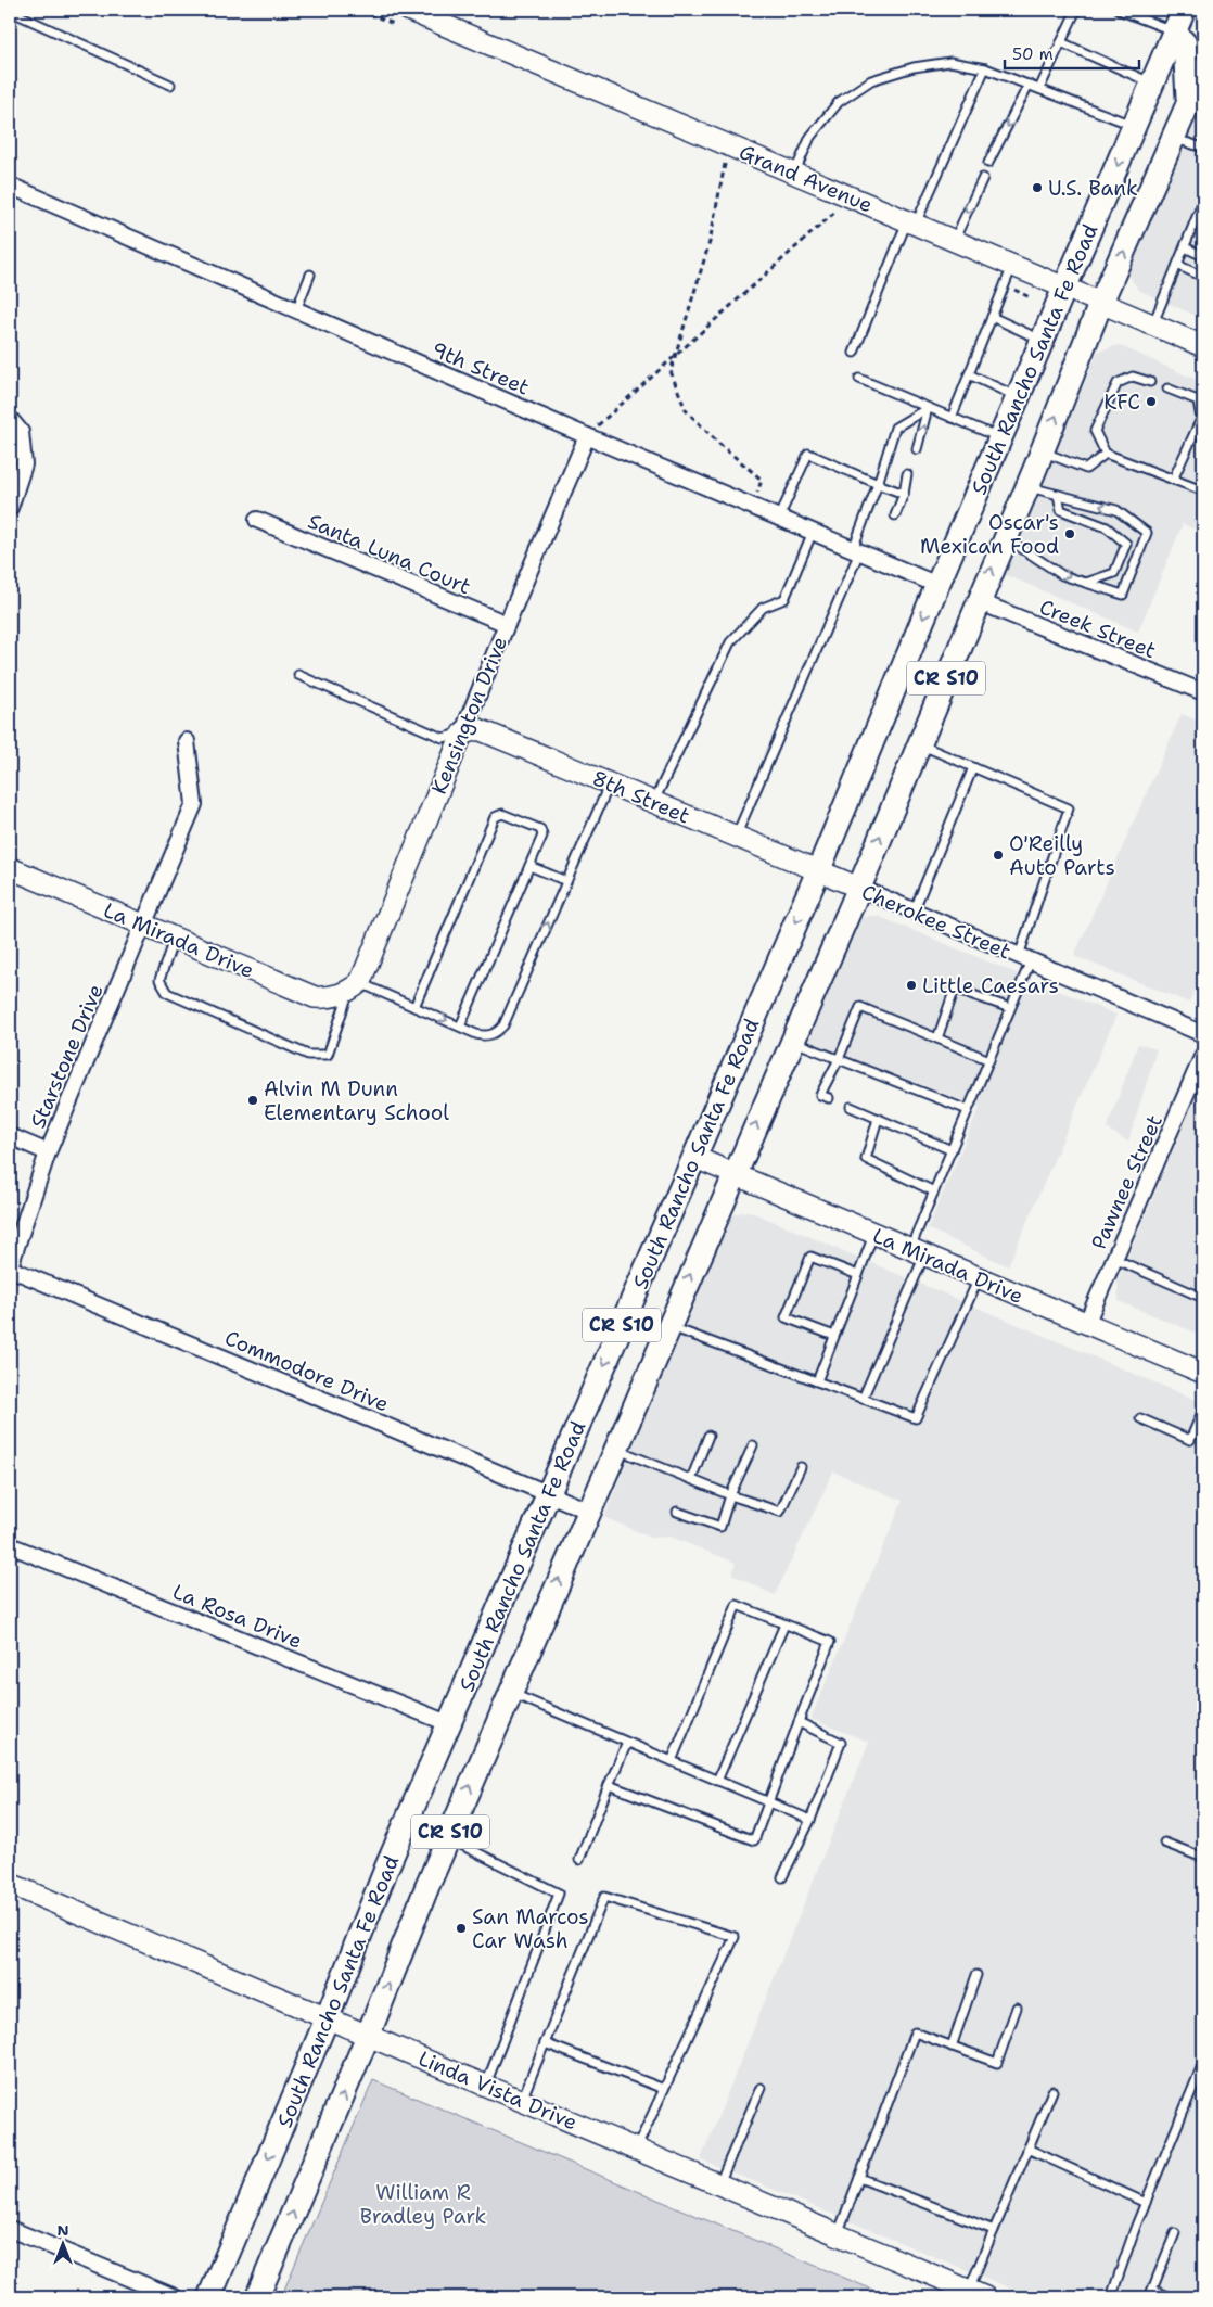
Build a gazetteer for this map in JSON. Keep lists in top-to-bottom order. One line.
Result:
{"streets":{"main road":["South Rancho Santa Fe Road","CR S10"],"street":["Grand Avenue","9th Street","Santa Luna Court","Creek Street","Kensington Drive","8th Street","Cherokee Street","La Mirada Drive","Starstone Drive","Pawnee Street","Commodore Drive","La Rosa Drive","Linda Vista Drive"]},"crossings":[["Grand Avenue","South Rancho Santa Fe Road"],["South Rancho Santa Fe Road","9th Street"],["South Rancho Santa Fe Road","Creek Street"],["South Rancho Santa Fe Road","8th Street"],["South Rancho Santa Fe Road","Cherokee Street"],["South Rancho Santa Fe Road","La Mirada Drive"],["South Rancho Santa Fe Road","Commodore Drive"],["South Rancho Santa Fe Road","La Rosa Drive"],["South Rancho Santa Fe Road","Linda Vista Drive"],["9th Street","Kensington Drive"],["Santa Luna Court","Kensington Drive"],["Kensington Drive","8th Street"],["Kensington Drive","La Mirada Drive"],["8th Street","Cherokee Street"],["La Mirada Drive","Starstone Drive"],["La Mirada Drive","Pawnee Street"],["Starstone Drive","Commodore Drive"]],"parks":["William R Bradley Park"],"places":["U.S. Bank","KFC","Oscar's Mexican Food","O'Reilly Auto Parts","Little Caesars","Alvin M Dunn Elementary School","San Marcos Car Wash"],"scale_bar":"50 m","north":"top"}
